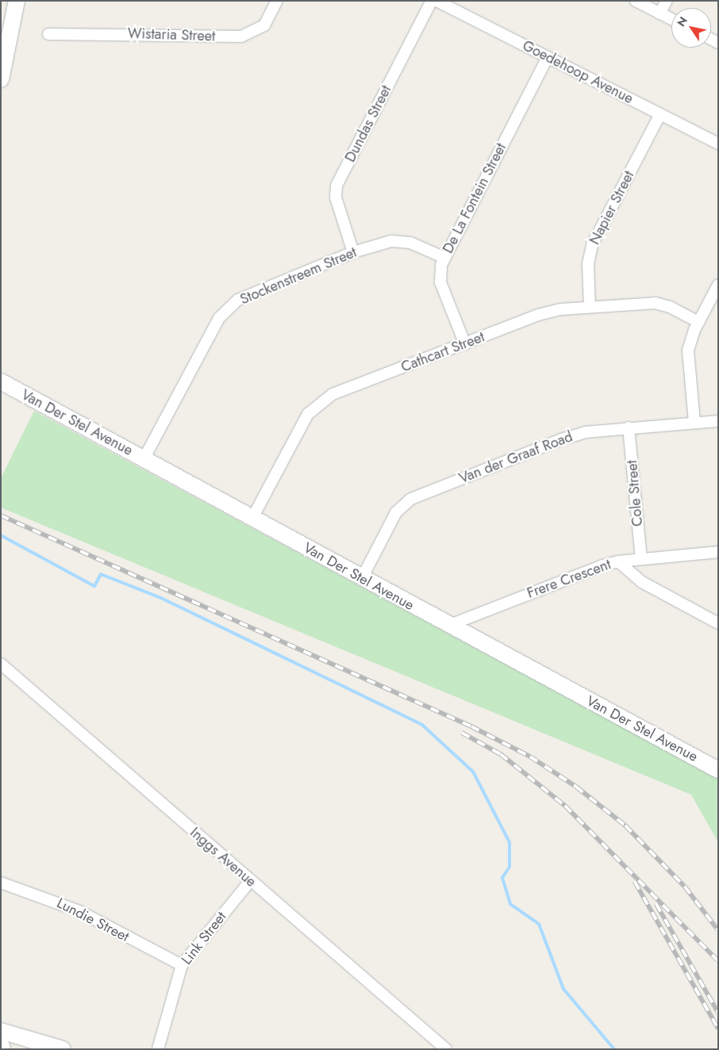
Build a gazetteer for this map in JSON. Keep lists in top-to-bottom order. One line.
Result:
{"streets":{"street":["Wistaria Street","Goedehoop Avenue","Dundas Street","De La Fontein Street","Napier Street","Stockenstreem Street","Cathcart Street","Van Der Stel Avenue","Van der Graaf Road","Cole Street","Frere Crescent","Inggs Avenue","Lundie Street","Link Street"]},"crossings":[["Goedehoop Avenue","De La Fontein Street"],["Goedehoop Avenue","Napier Street"],["Dundas Street","Stockenstreem Street"],["De La Fontein Street","Stockenstreem Street"],["De La Fontein Street","Cathcart Street"],["Napier Street","Cathcart Street"],["Stockenstreem Street","Van Der Stel Avenue"],["Cathcart Street","Van Der Stel Avenue"],["Van Der Stel Avenue","Van der Graaf Road"],["Van Der Stel Avenue","Frere Crescent"],["Van der Graaf Road","Cole Street"],["Cole Street","Frere Crescent"],["Inggs Avenue","Link Street"],["Lundie Street","Link Street"]],"north":"top left"}
